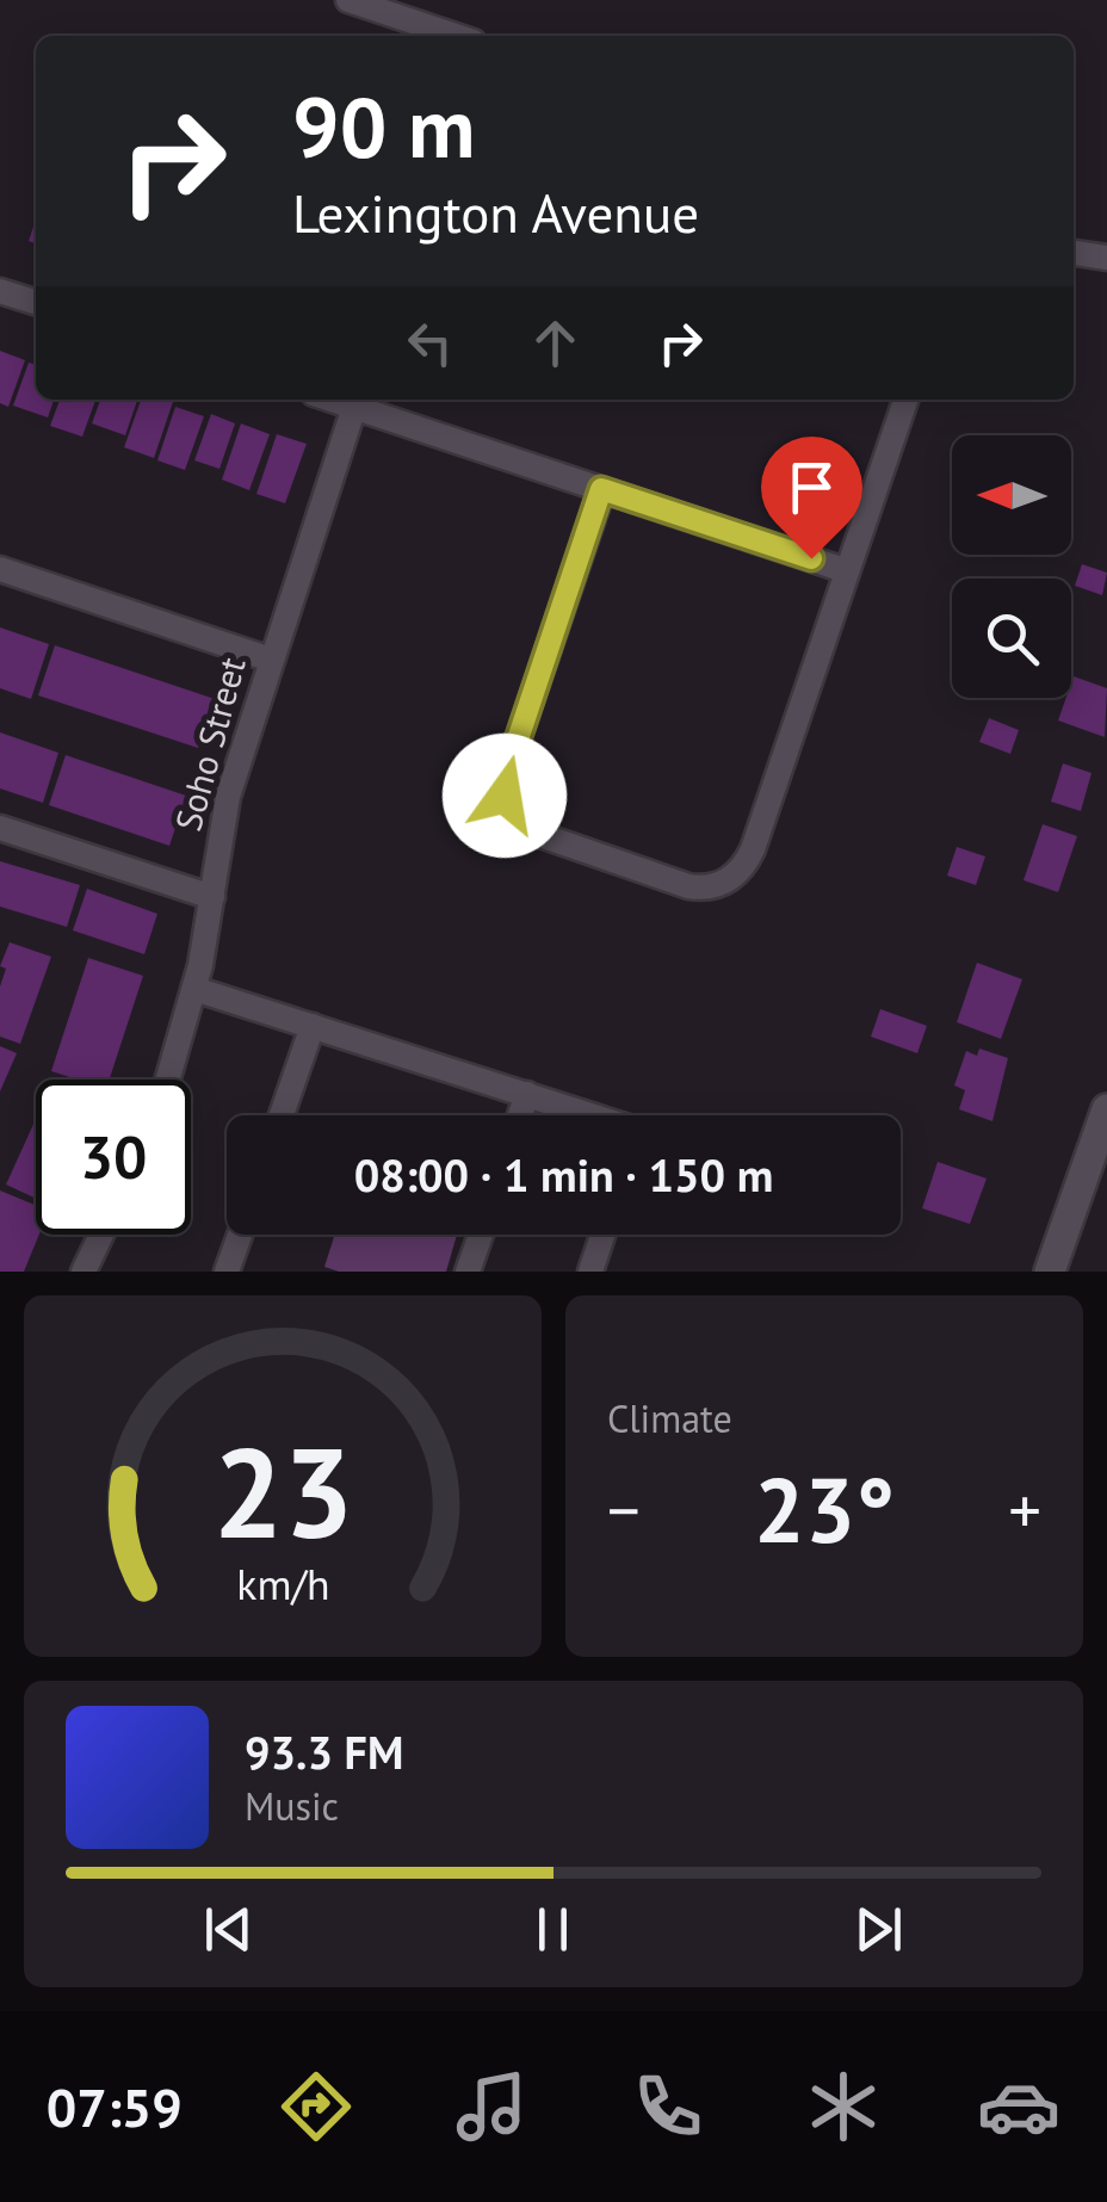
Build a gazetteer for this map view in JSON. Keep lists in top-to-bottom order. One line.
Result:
{"streets":{"street":["Soho Street"]},"north":"left","page":{"turn":["90 m","Lexington Avenue"],"limit":"30","trip":"08:00 · 1 min · 150 m","tile":"Climate","heat":["−","23°","+"],"song":["93.3 FM","Music"],"tabs":"07:59","gauge":["23","km/h"]}}
